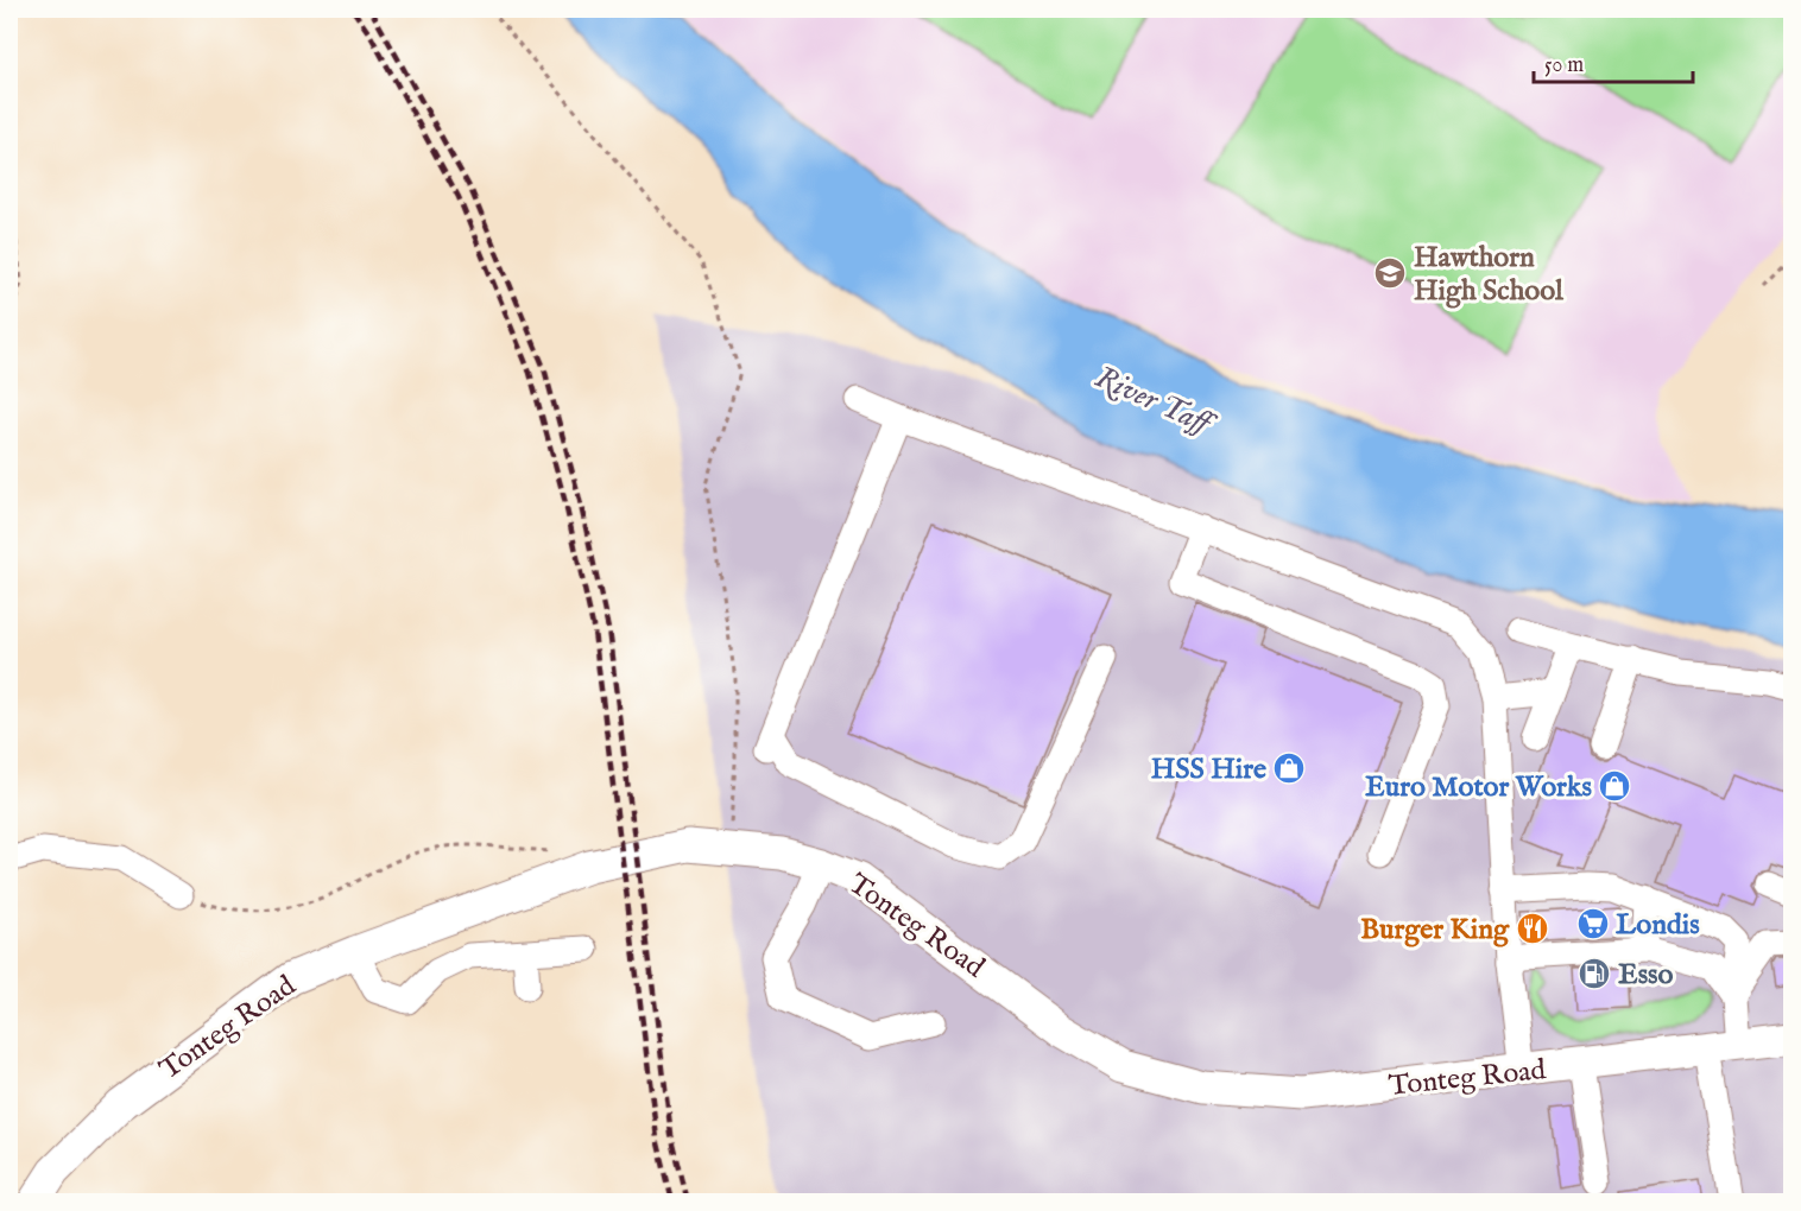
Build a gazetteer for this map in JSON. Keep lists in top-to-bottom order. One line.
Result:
{"streets":{"main road":["Tonteg Road"]},"water":["River Taff"],"places":{"school or university":["Hawthorn High School"],"shop":["HSS Hire","Euro Motor Works"],"supermarket":["Londis"],"restaurant":["Burger King"],"fuel station":["Esso"]},"scale_bar":"50 m"}
